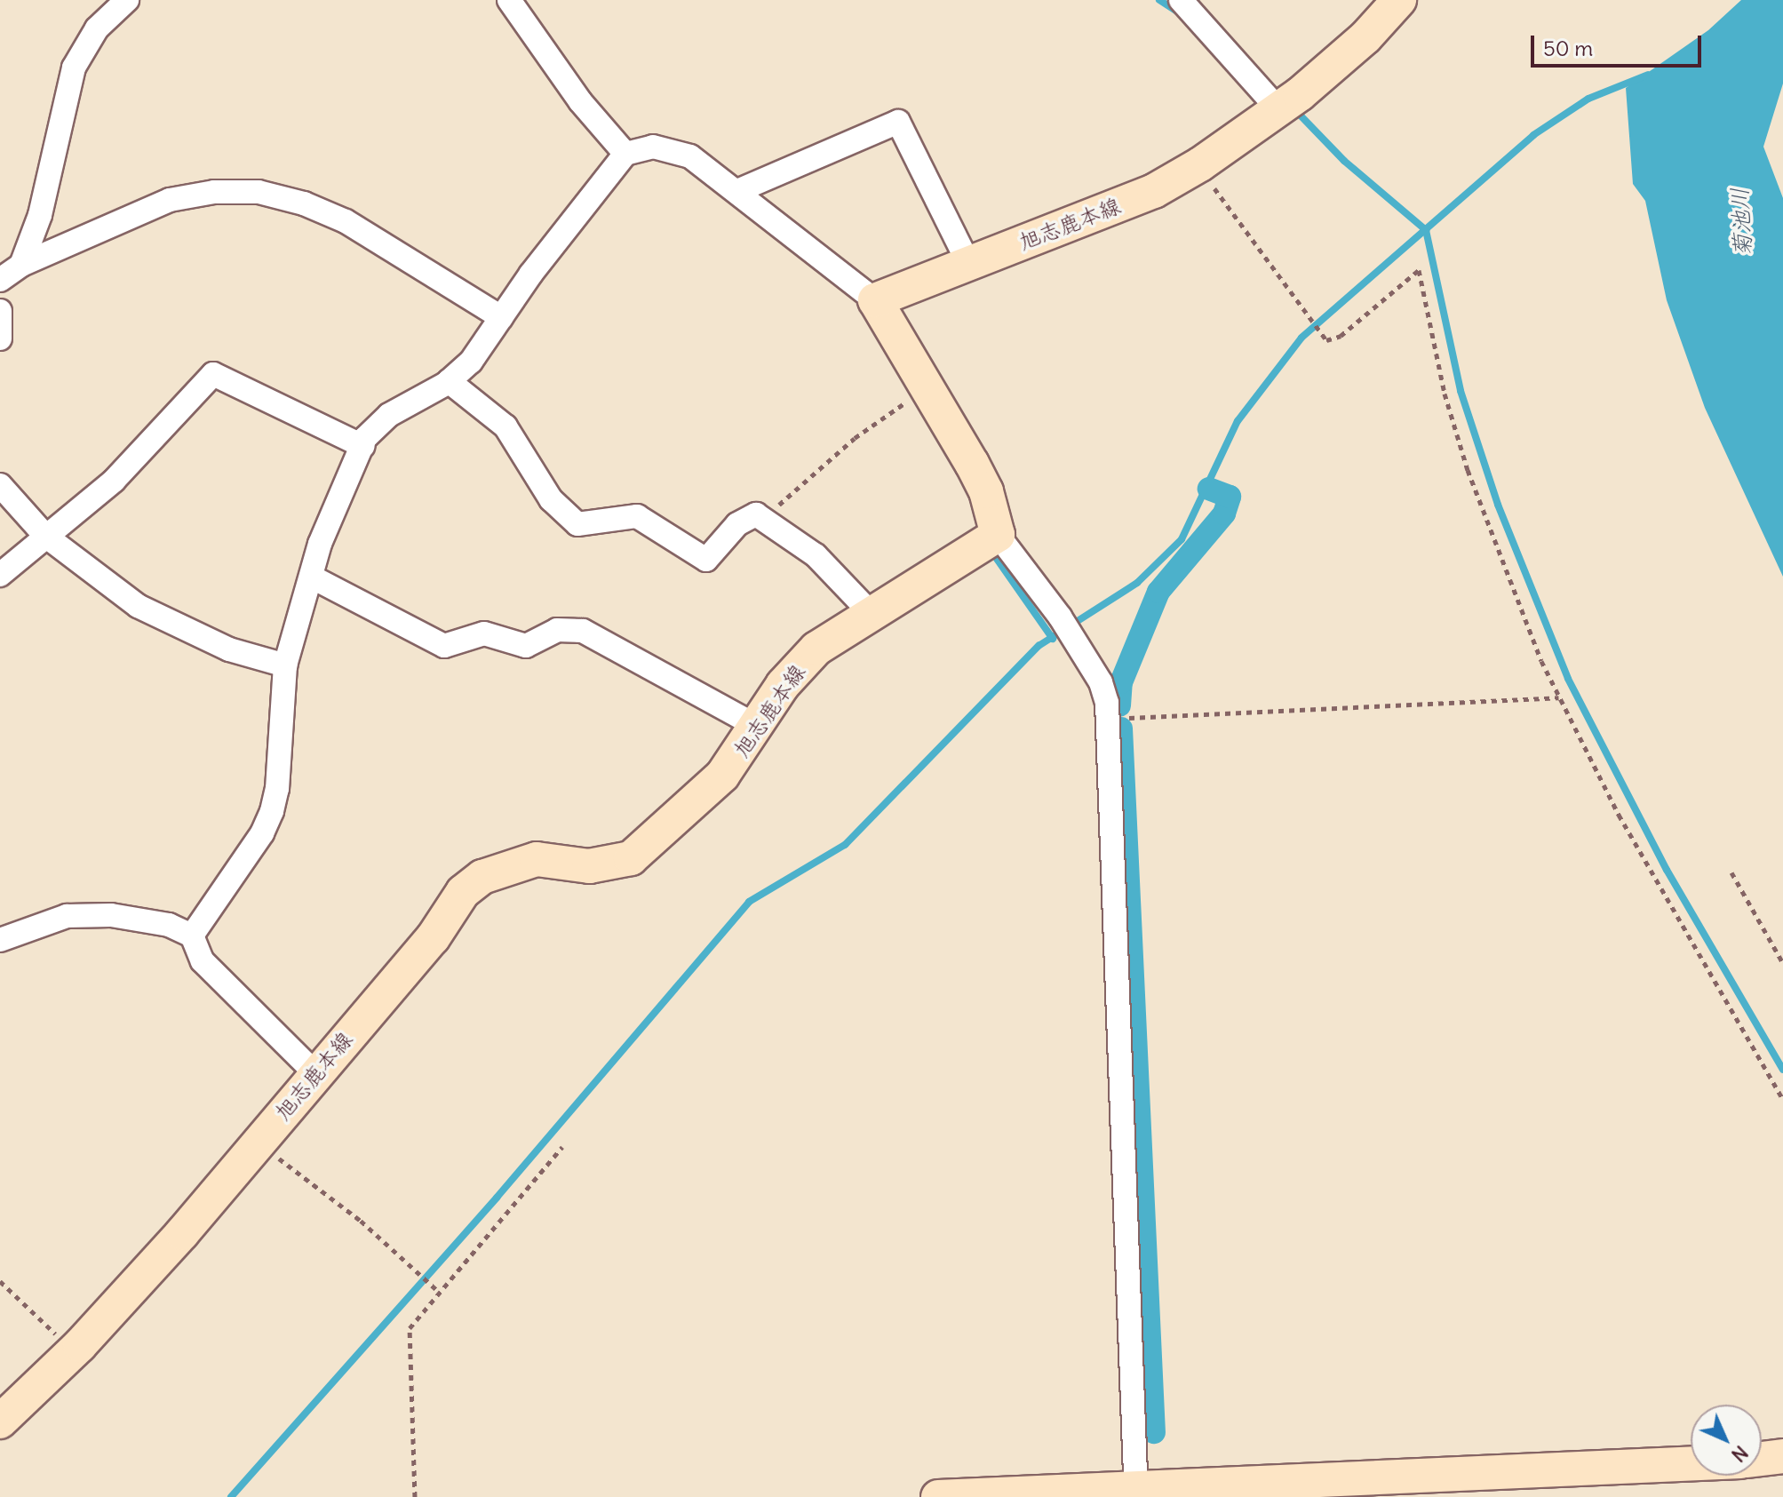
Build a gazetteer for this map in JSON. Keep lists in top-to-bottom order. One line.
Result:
{"streets":{"main road":["旭志鹿本線"]},"water":["菊池川"],"scale_bar":"50 m","north":"bottom right"}
